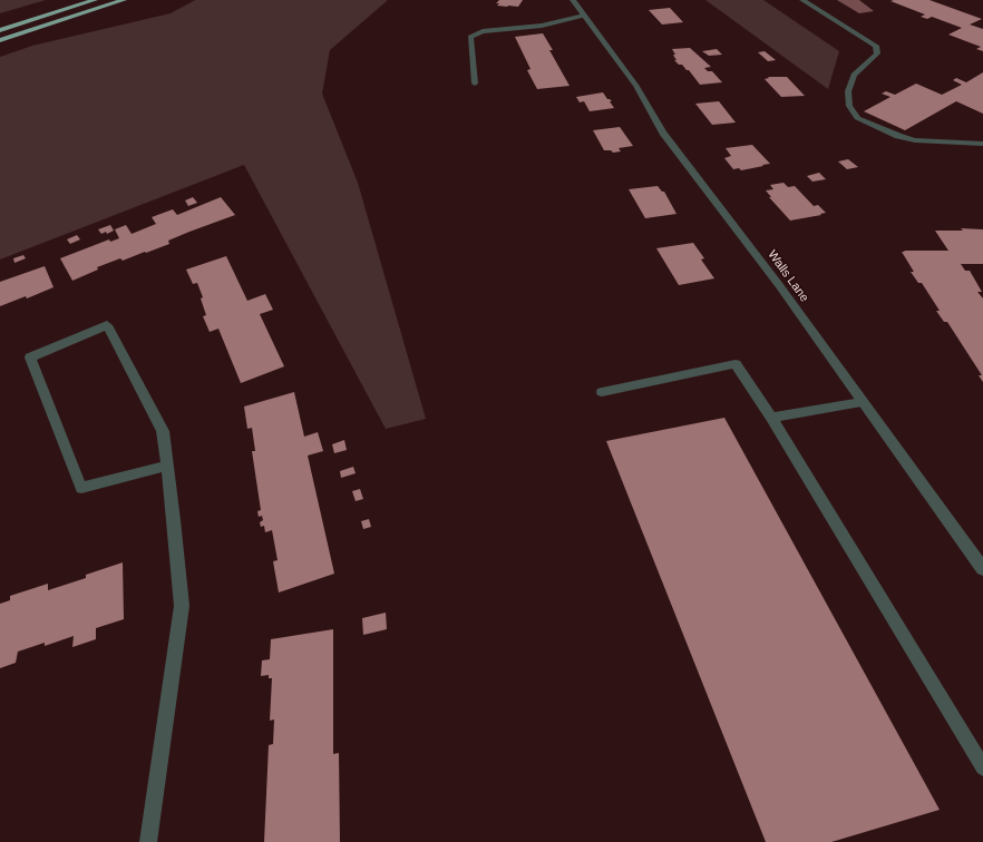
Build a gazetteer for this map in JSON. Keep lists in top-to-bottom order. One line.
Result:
{"streets":{"street":["Walls Lane"]}}
